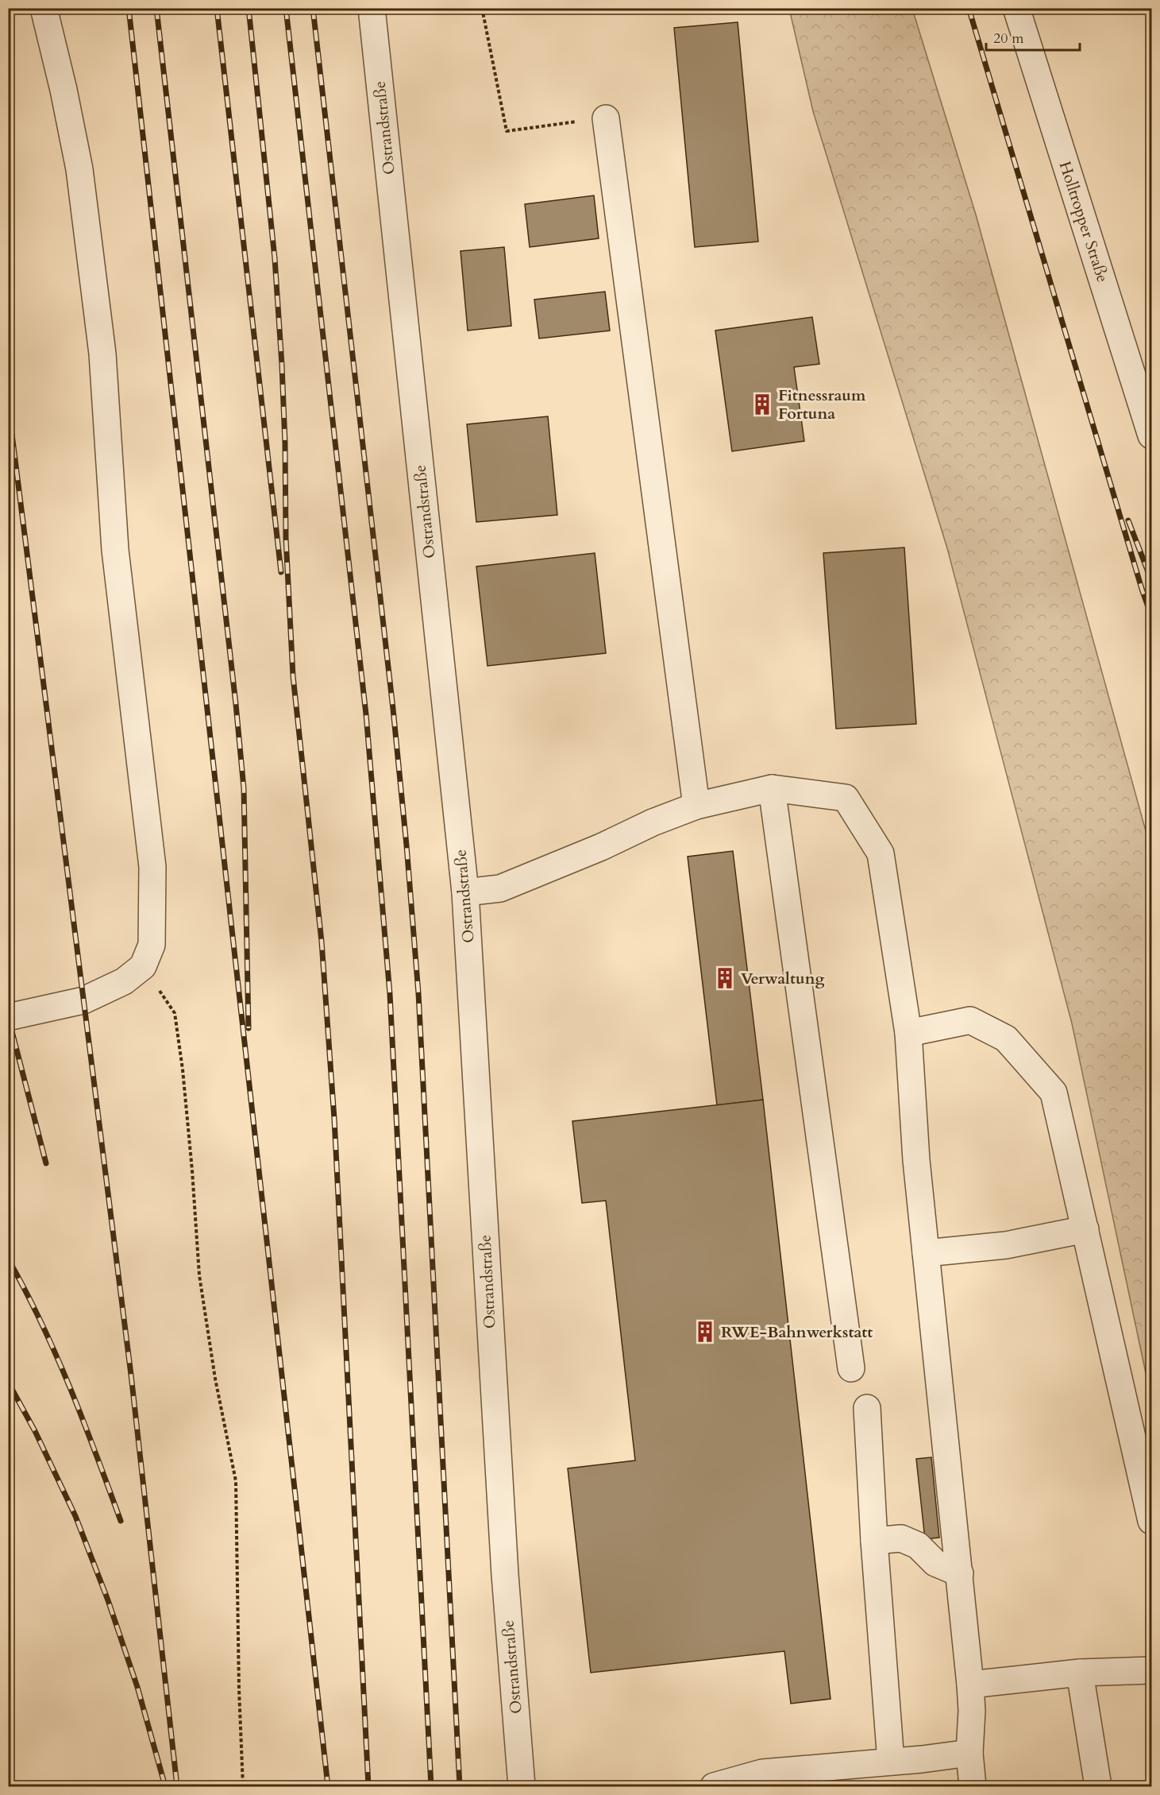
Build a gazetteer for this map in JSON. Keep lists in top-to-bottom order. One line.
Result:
{"streets":{"lane":["Ostrandstraße","Holltropper Straße"]},"places":{"building":["Fitnessraum Fortuna","Verwaltung","RWE-Bahnwerkstatt"]},"scale_bar":"20 m"}
